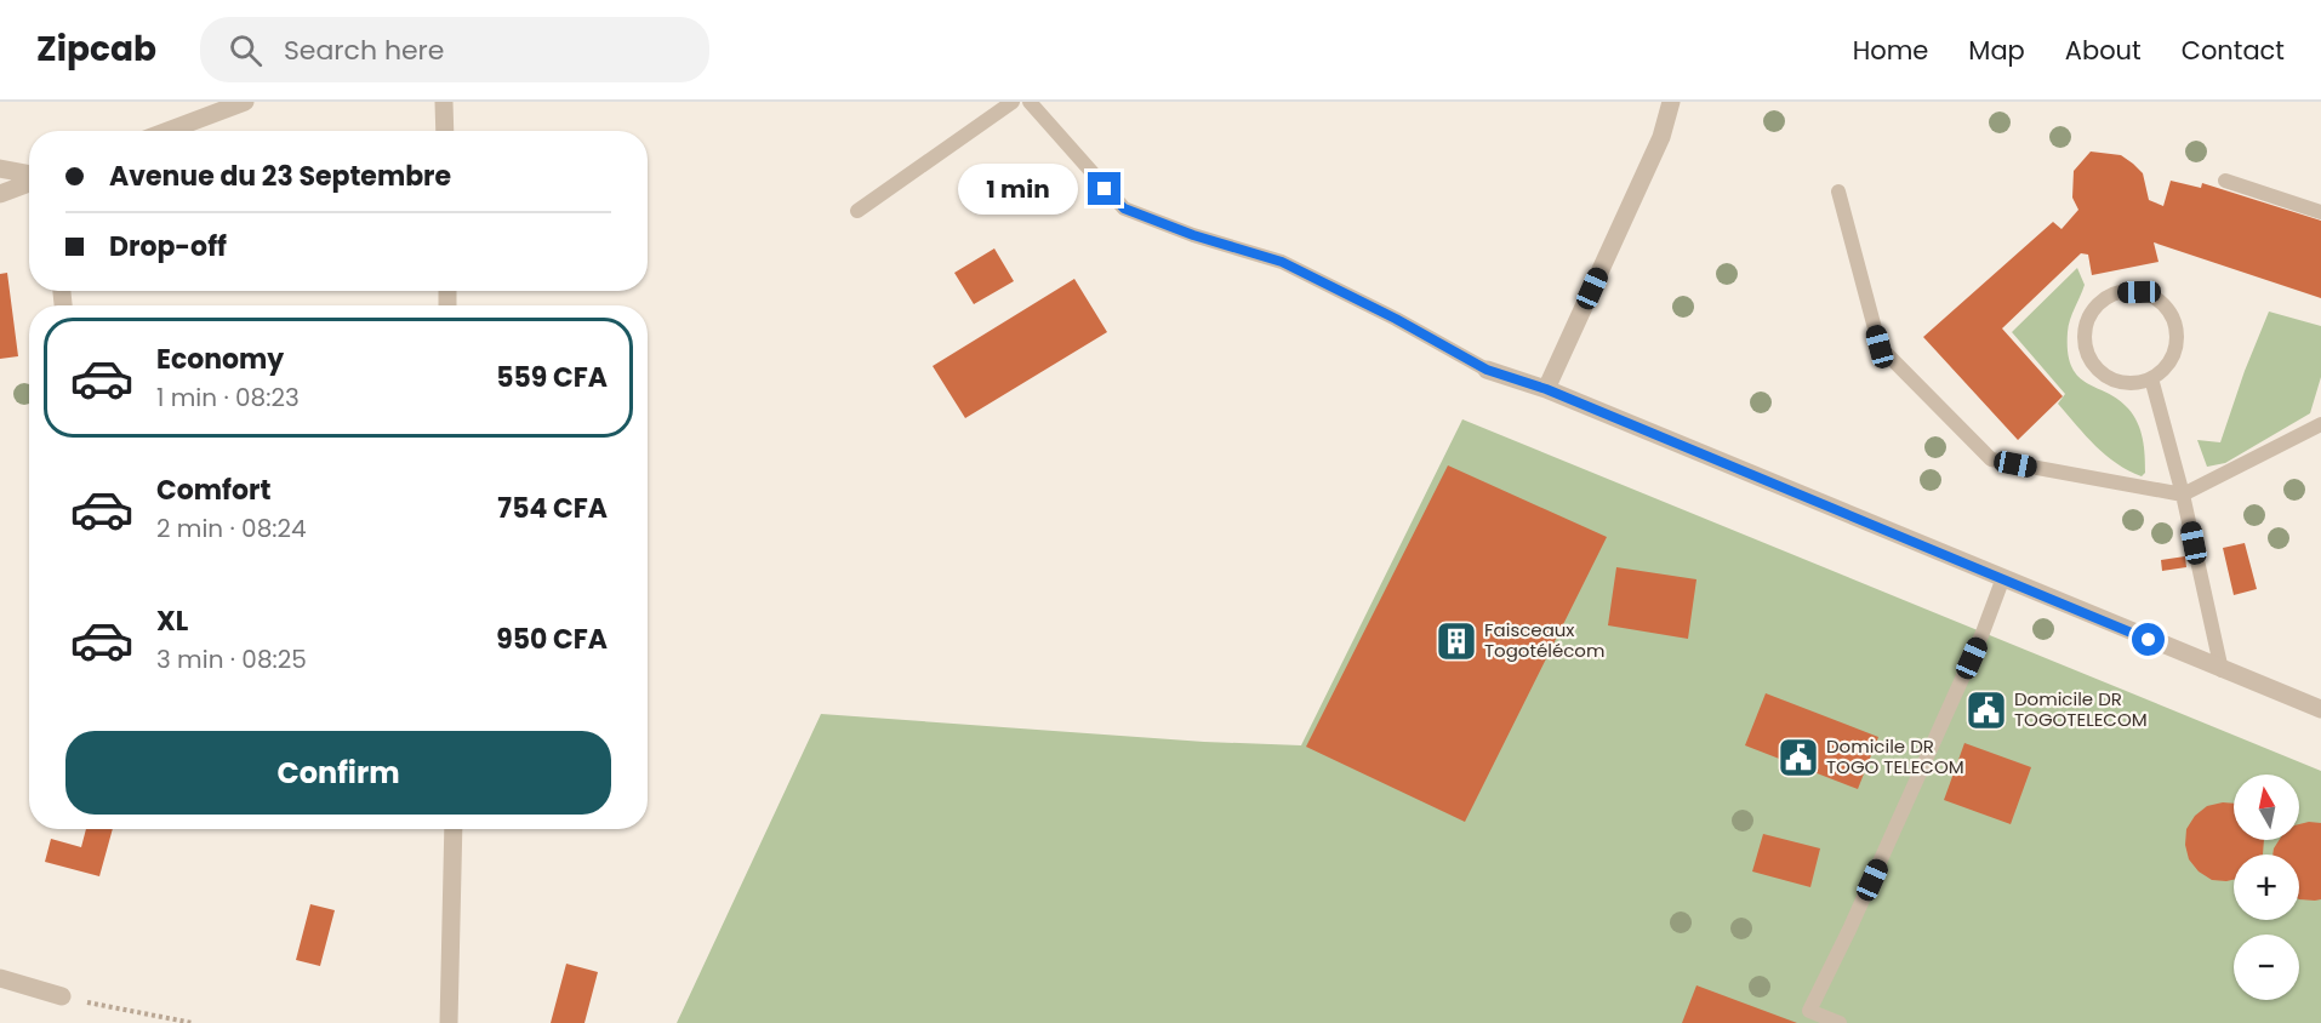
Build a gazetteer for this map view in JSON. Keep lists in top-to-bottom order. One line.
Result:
{"places":{"building":["Faisceaux Togotélécom"],"public building":["Domicile DR TOGOTELECOM","Domicile DR TOGO TELECOM"]},"north":"top","page":{"header":"Zipcab","search":"Search here","nav":["Home","Map","About","Contact"],"banner":["Avenue du 23 Septembre","Drop-off"],"bubble":"1 min","list":[{"name":"Economy","note":"1 min · 08:23","value":"559 CFA"},{"name":"Comfort","note":"2 min · 08:24","value":"754 CFA"},{"name":"XL","note":"3 min · 08:25","value":"950 CFA"}],"buttons":"Confirm","map_buttons":["+","−"]}}
